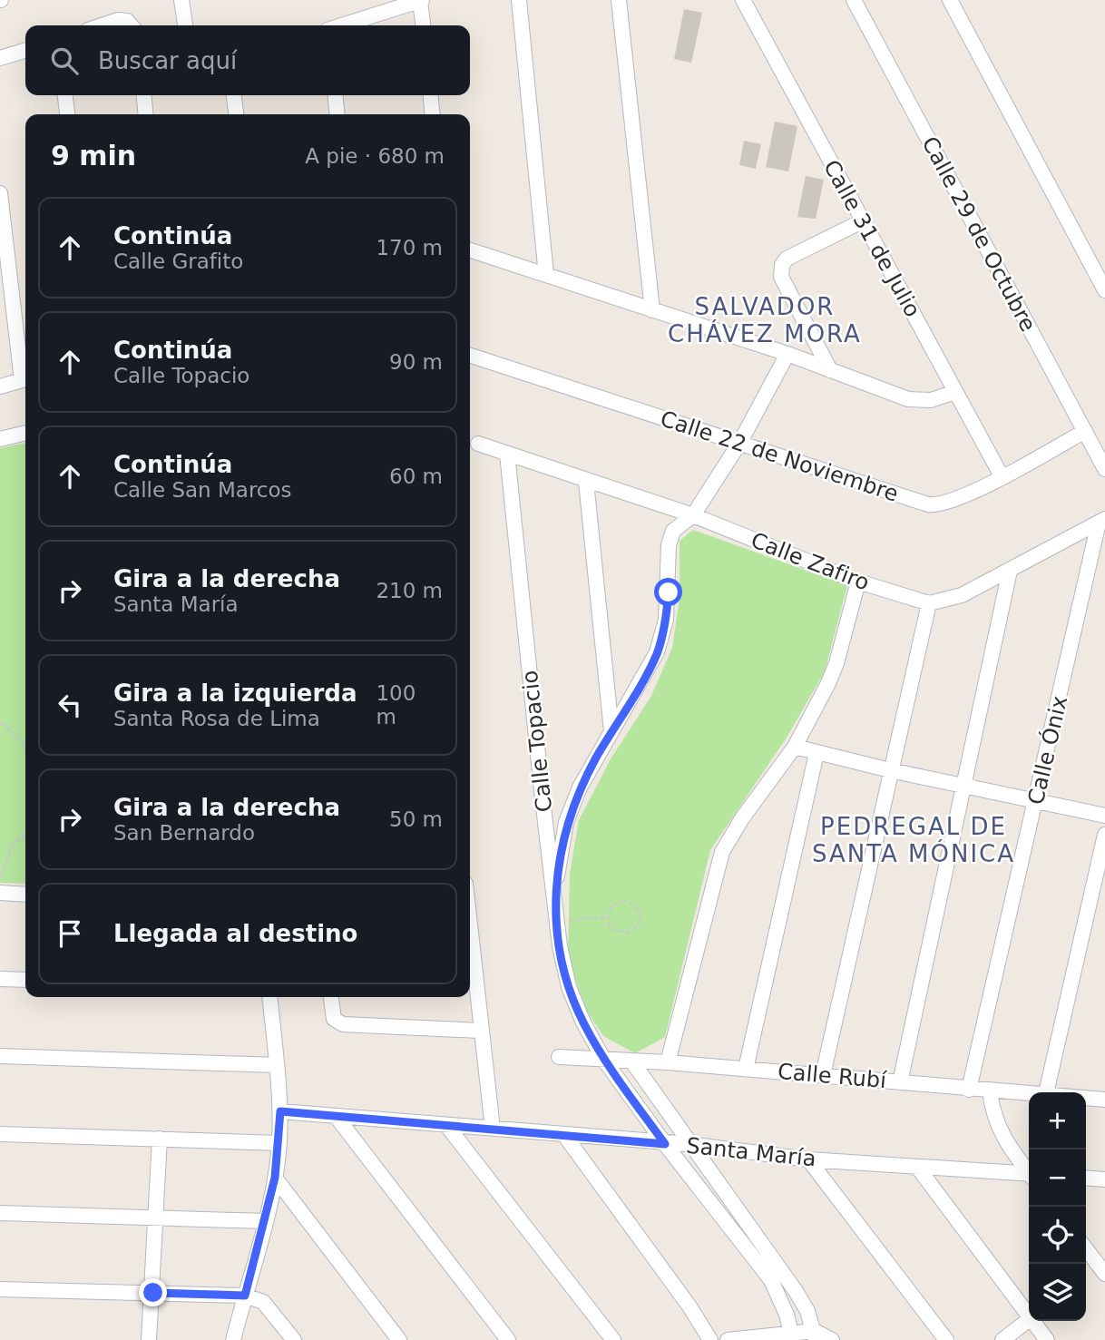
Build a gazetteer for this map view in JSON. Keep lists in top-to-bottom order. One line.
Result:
{"streets":{"street":["Calle 29 de Octubre","Calle 31 de Julio","Calle 22 de Noviembre","Calle Zafiro","Calle Topacio","Calle Ónix","Calle Rubí","Santa María"]},"crossings":[["Calle 29 de Octubre","Calle 22 de Noviembre"],["Calle 31 de Julio","Calle 22 de Noviembre"],["Calle Zafiro","Calle Topacio"],["Calle Topacio","Calle Rubí"],["Calle Topacio","Santa María"],["Calle Ónix","Calle Rubí"]],"districts":["SALVADOR CHÁVEZ MORA","PEDREGAL DE SANTA MÓNICA"],"page":{"search":"Buscar aquí","heading":["9 min","A pie · 680 m"],"list":[["Continúa","Calle Grafito","170 m"],["Continúa","Calle Topacio","90 m"],["Continúa","Calle San Marcos","60 m"],["Gira a la derecha","Santa María","210 m"],["Gira a la izquierda","Santa Rosa de Lima","100 m"],["Gira a la derecha","San Bernardo","50 m"],"Llegada al destino"],"map_buttons":["+","−"]}}
